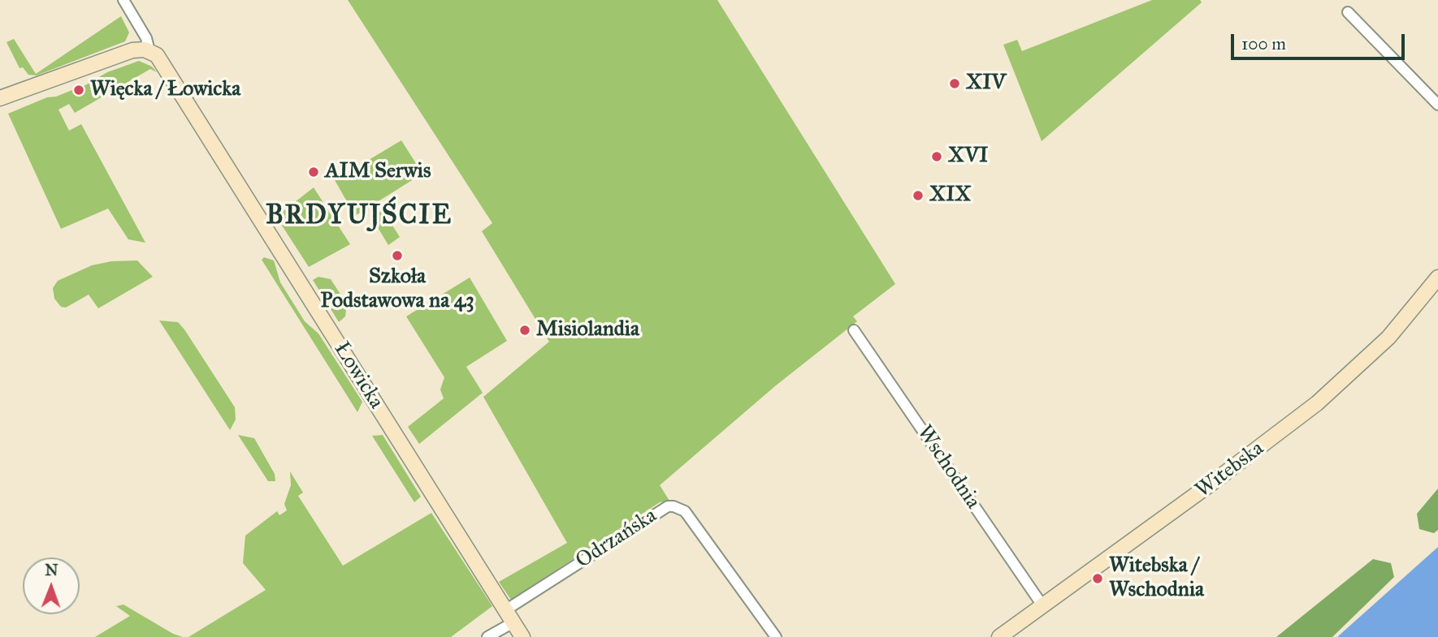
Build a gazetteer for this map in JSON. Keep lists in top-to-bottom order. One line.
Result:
{"streets":{"street":["Łowicka","Wschodnia","Witebska","Odrzańska"]},"crossings":[["Łowicka","Odrzańska"],["Wschodnia","Witebska"]],"districts":["BRDYUJŚCIE"],"places":["XIV","Więcka / Łowicka","XVI","AIM Serwis","XIX","Szkoła Podstawowa na 43","Misiolandia","Witebska / Wschodnia"],"scale_bar":"100 m","north":"top"}
